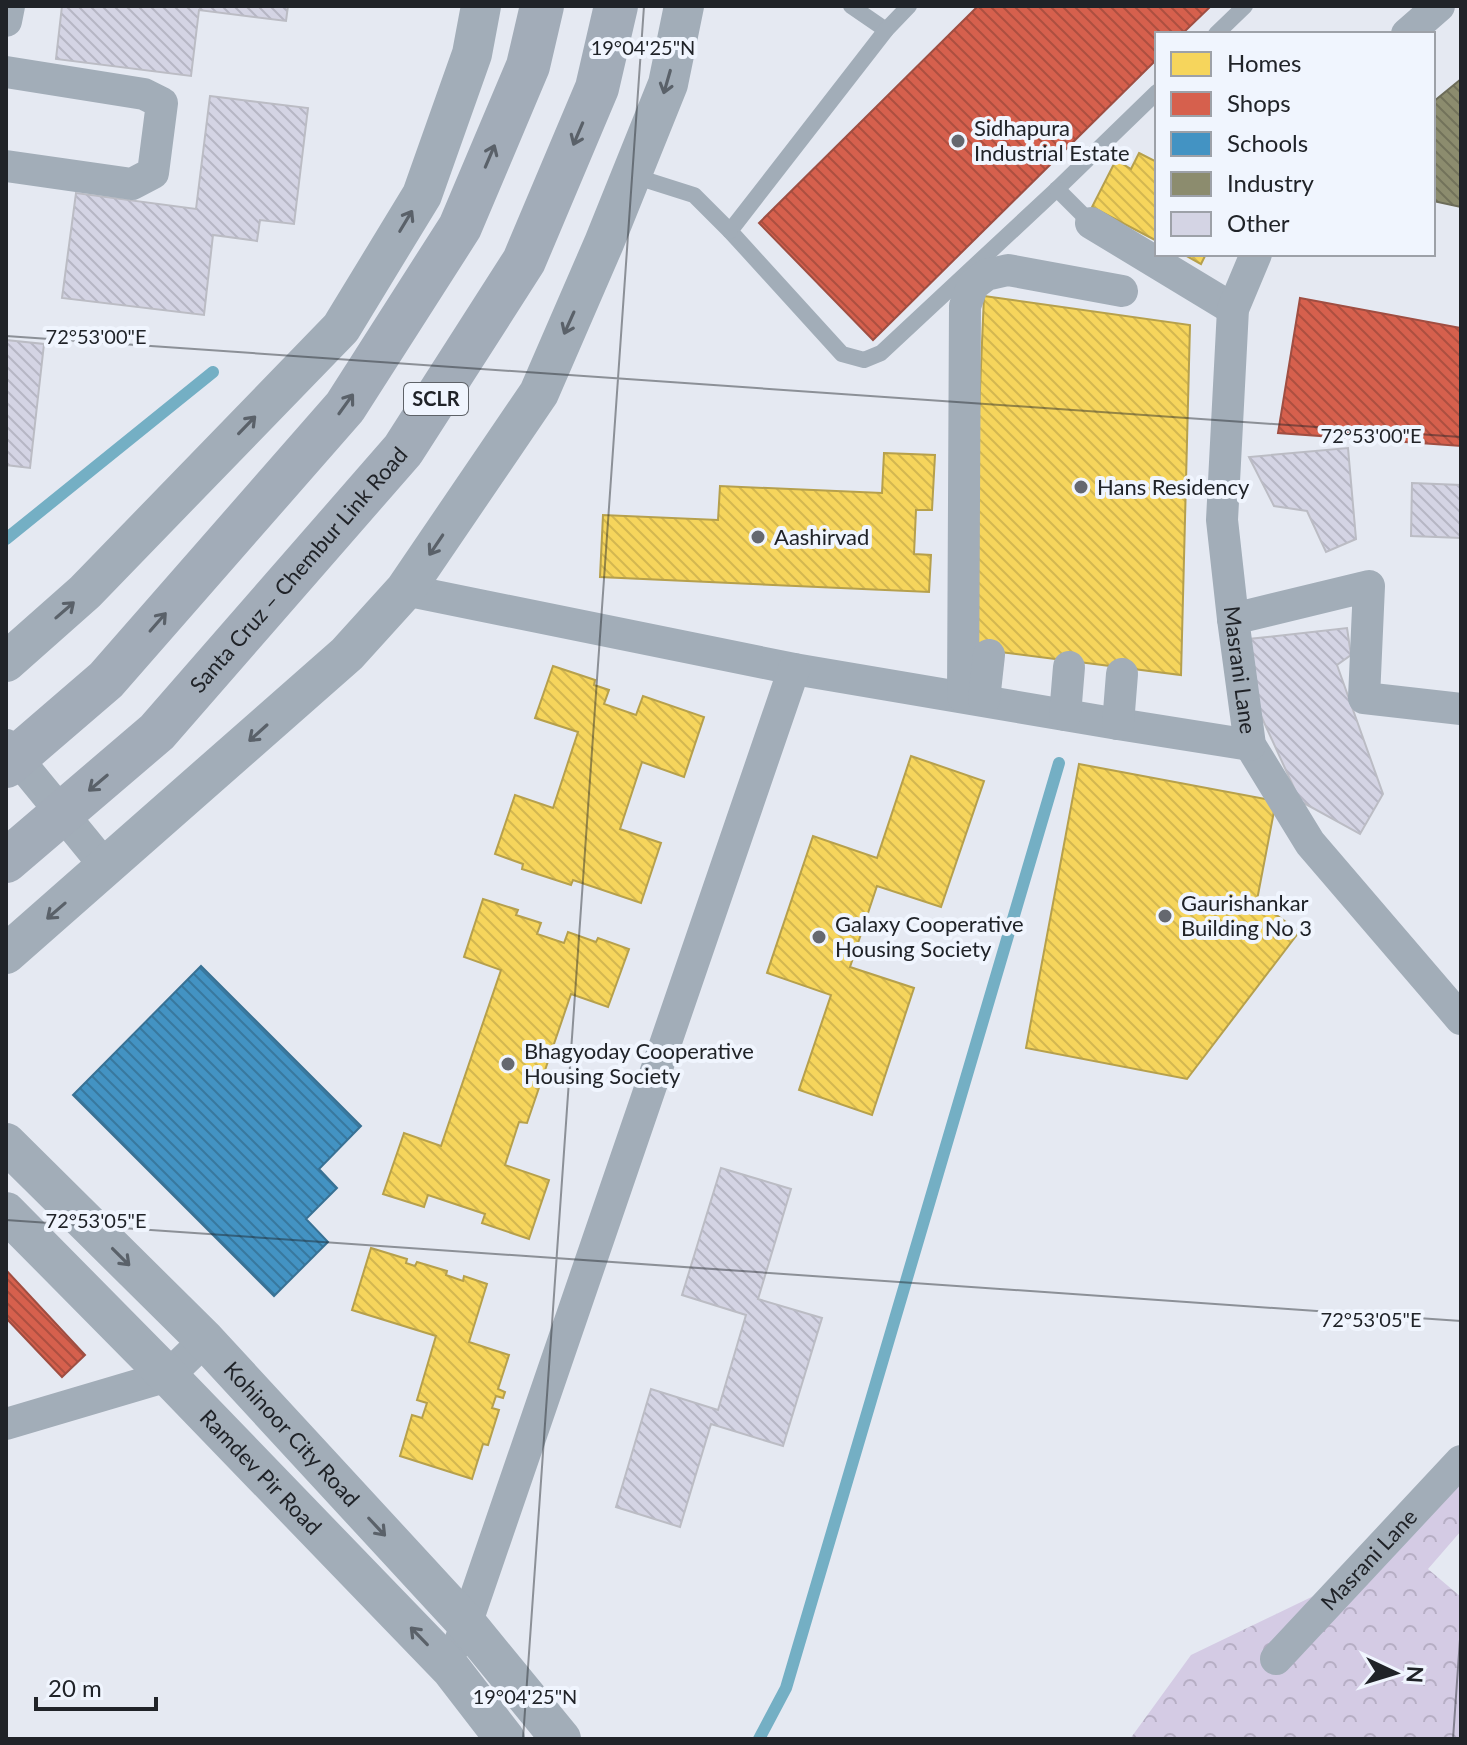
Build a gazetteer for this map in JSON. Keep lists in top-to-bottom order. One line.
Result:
{"streets":{"highway":["SCLR","Santa Cruz – Chembur Link Road"],"street":["Masrani Lane","Kohinoor City Road","Ramdev Pir Road"]},"one_way":["Kohinoor City Road","Ramdev Pir Road"],"places":["Sidhapura Industrial Estate","Hans Residency","Aashirvad","Gaurishankar Building No 3","Galaxy Cooperative Housing Society","Bhagyoday Cooperative Housing Society"],"legend":["Homes","Shops","Schools","Industry","Other"],"scale_bar":"20 m","north":"right","coordinates":["19°04'25\"N","72°53'00\"E","72°53'05\"E"]}
